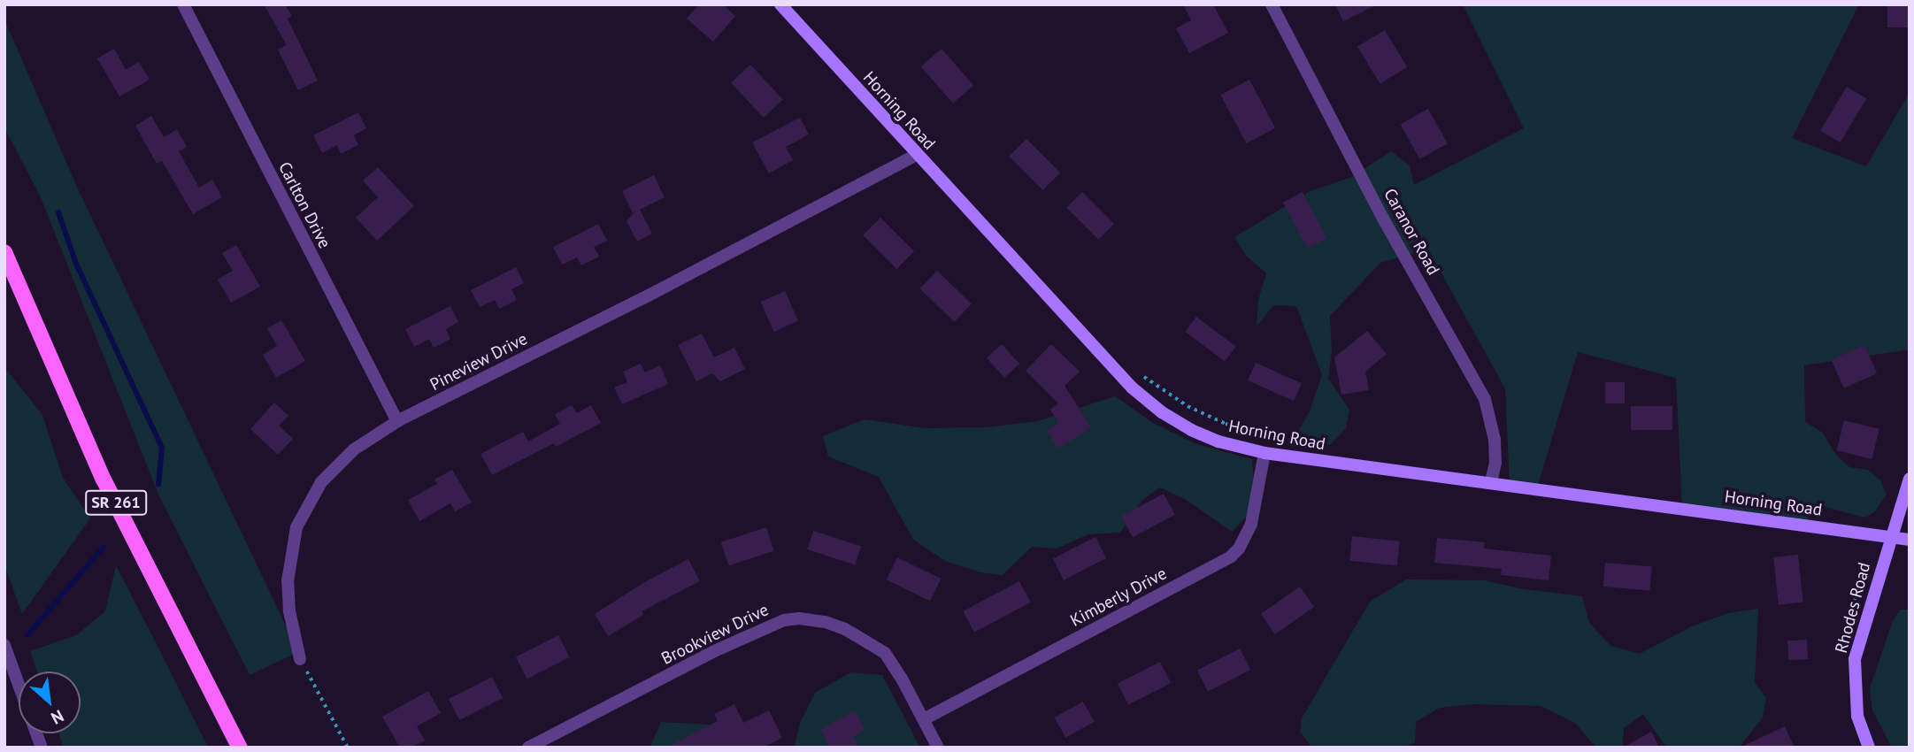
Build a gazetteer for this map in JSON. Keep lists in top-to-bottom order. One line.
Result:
{"streets":{"main road":["SR 261"],"street":["Horning Road","Carlton Drive","Caranor Road","Pineview Drive","Kimberly Drive","Rhodes Road","Brookview Drive"]},"crossings":[["Horning Road","Caranor Road"],["Horning Road","Pineview Drive"],["Horning Road","Kimberly Drive"],["Horning Road","Rhodes Road"],["Carlton Drive","Pineview Drive"],["Kimberly Drive","Brookview Drive"]],"north":"bottom right"}
